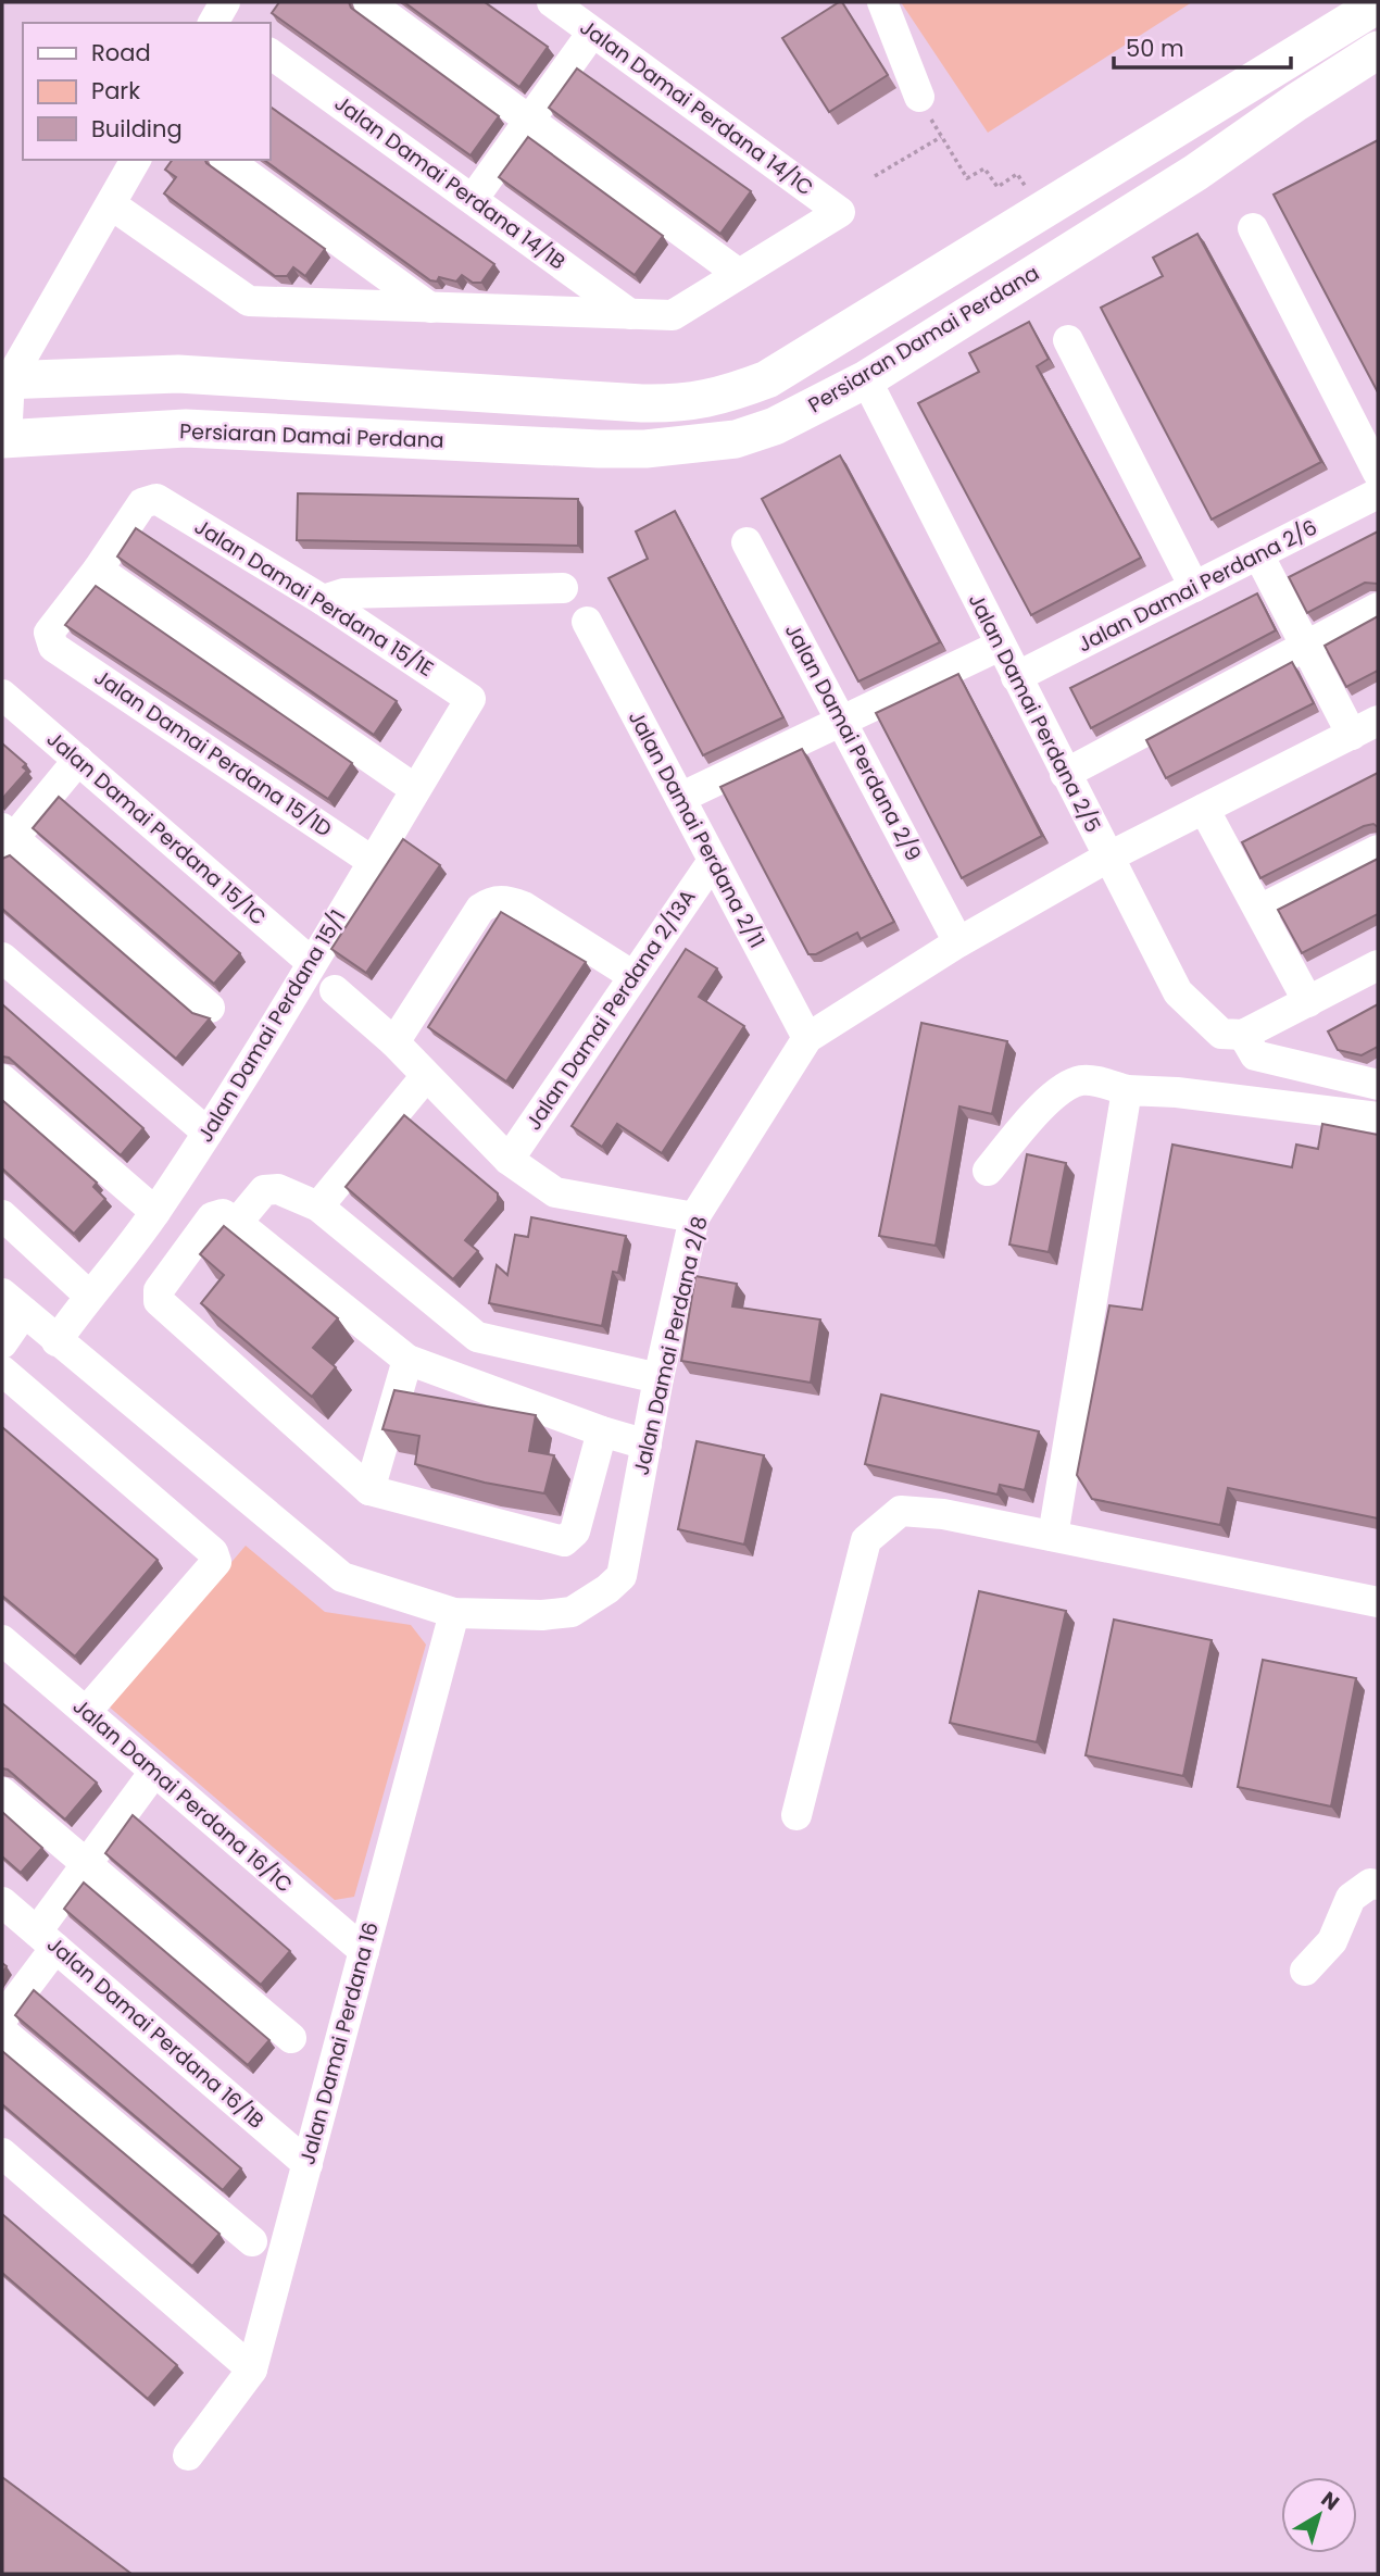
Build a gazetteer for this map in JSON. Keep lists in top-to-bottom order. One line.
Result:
{"streets":{"main road":["Persiaran Damai Perdana"],"street":["Jalan Damai Perdana 14/1C","Jalan Damai Perdana 14/1B","Jalan Damai Perdana 2/6","Jalan Damai Perdana 15/1E","Jalan Damai Perdana 2/5","Jalan Damai Perdana 2/9","Jalan Damai Perdana 15/1D","Jalan Damai Perdana 15/1C","Jalan Damai Perdana 2/11","Jalan Damai Perdana 2/13A","Jalan Damai Perdana 15/1","Jalan Damai Perdana 2/8","Jalan Damai Perdana 16/1C","Jalan Damai Perdana 16/1B","Jalan Damai Perdana 16"]},"crossings":[["Persiaran Damai Perdana","Jalan Damai Perdana 2/5"],["Jalan Damai Perdana 2/6","Jalan Damai Perdana 2/5"],["Jalan Damai Perdana 15/1E","Jalan Damai Perdana 15/1D"],["Jalan Damai Perdana 15/1E","Jalan Damai Perdana 15/1"],["Jalan Damai Perdana 2/5","Jalan Damai Perdana 2/8"],["Jalan Damai Perdana 2/9","Jalan Damai Perdana 2/8"],["Jalan Damai Perdana 15/1D","Jalan Damai Perdana 15/1"],["Jalan Damai Perdana 15/1C","Jalan Damai Perdana 15/1"],["Jalan Damai Perdana 2/11","Jalan Damai Perdana 2/13A"],["Jalan Damai Perdana 2/11","Jalan Damai Perdana 2/8"],["Jalan Damai Perdana 2/8","Jalan Damai Perdana 16"],["Jalan Damai Perdana 16/1C","Jalan Damai Perdana 16"],["Jalan Damai Perdana 16/1B","Jalan Damai Perdana 16"]],"legend":["Road","Park","Building"],"scale_bar":"50 m","north":"top right"}
